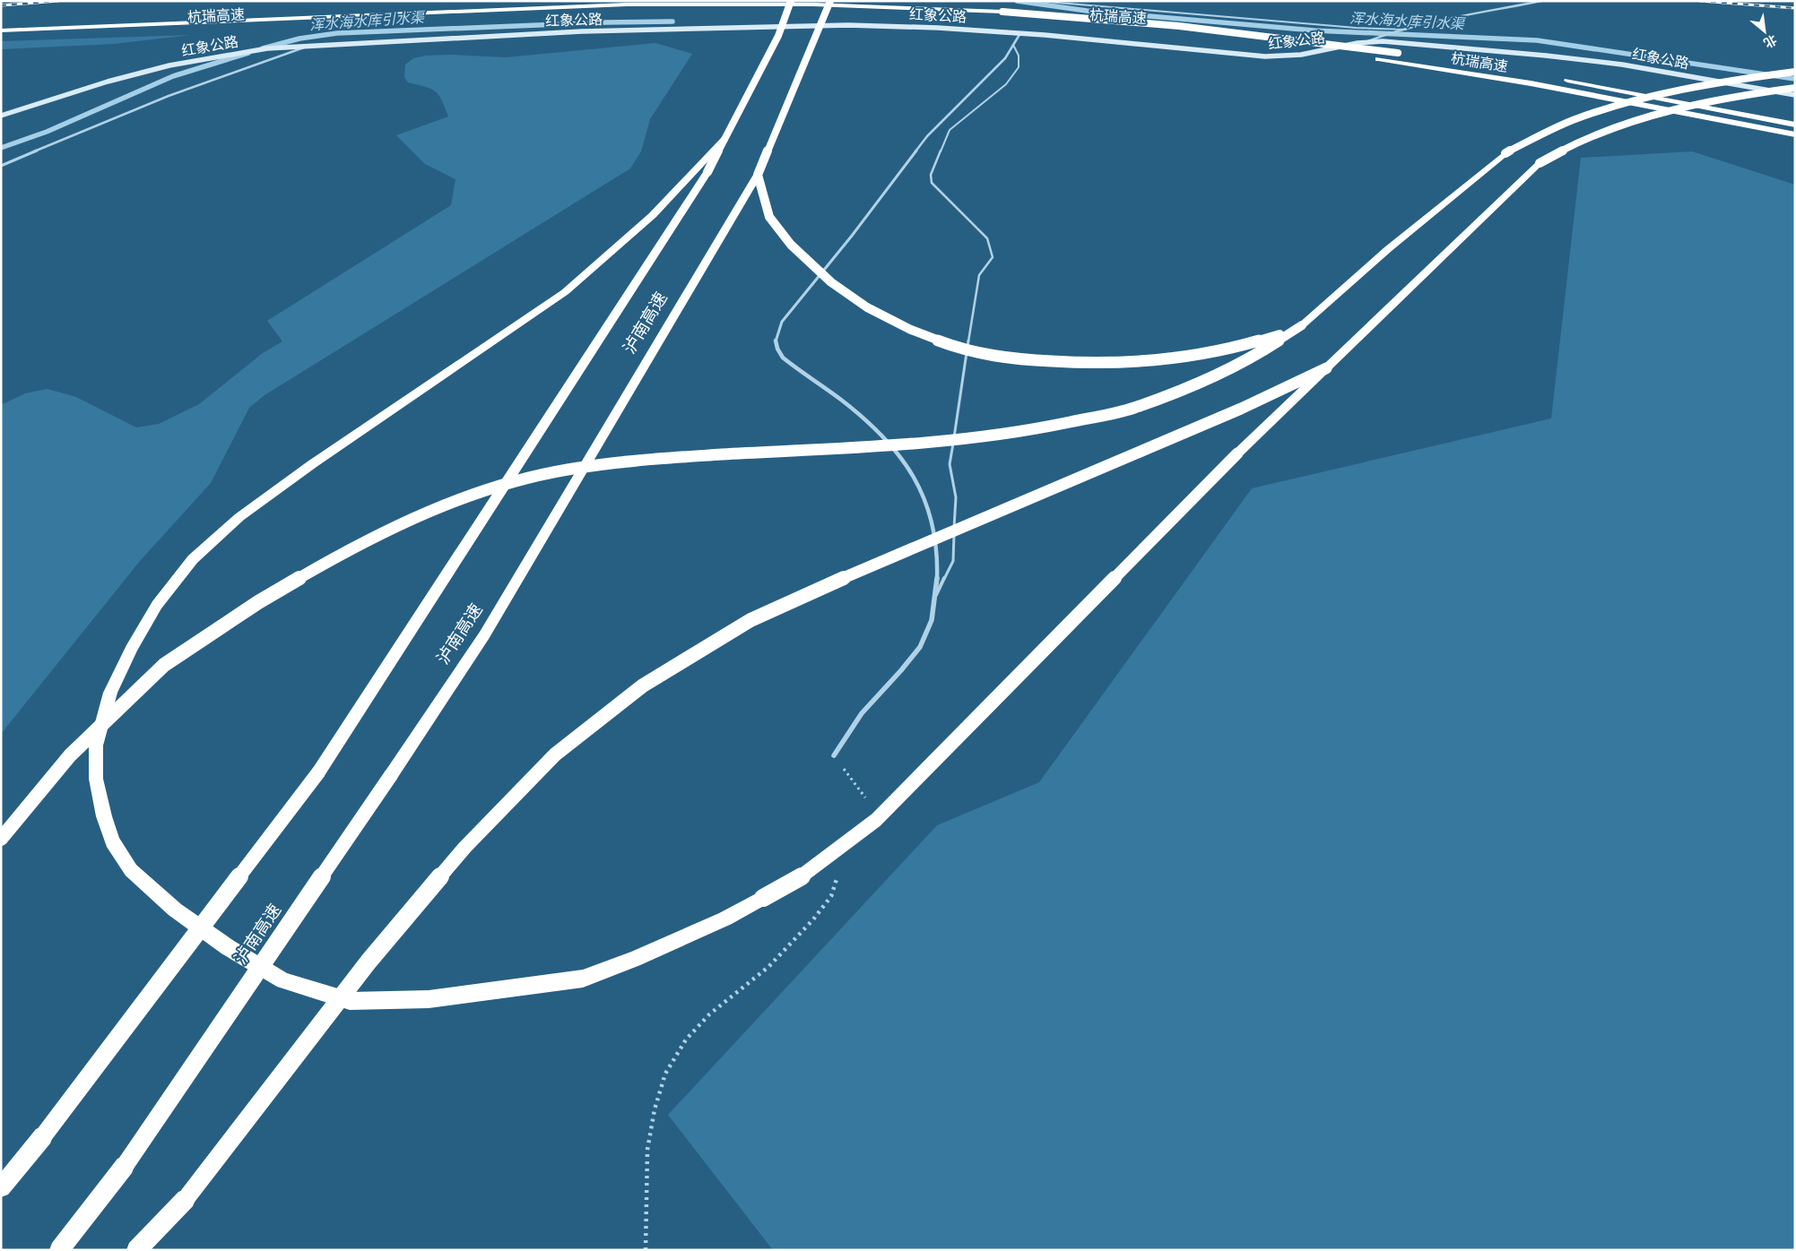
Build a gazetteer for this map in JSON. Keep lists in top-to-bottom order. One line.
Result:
{"streets":{"highway":["杭瑞高速","泸南高速"],"main road":["红象公路"]},"water":["浑水海水库引水渠"],"north":"bottom right"}
